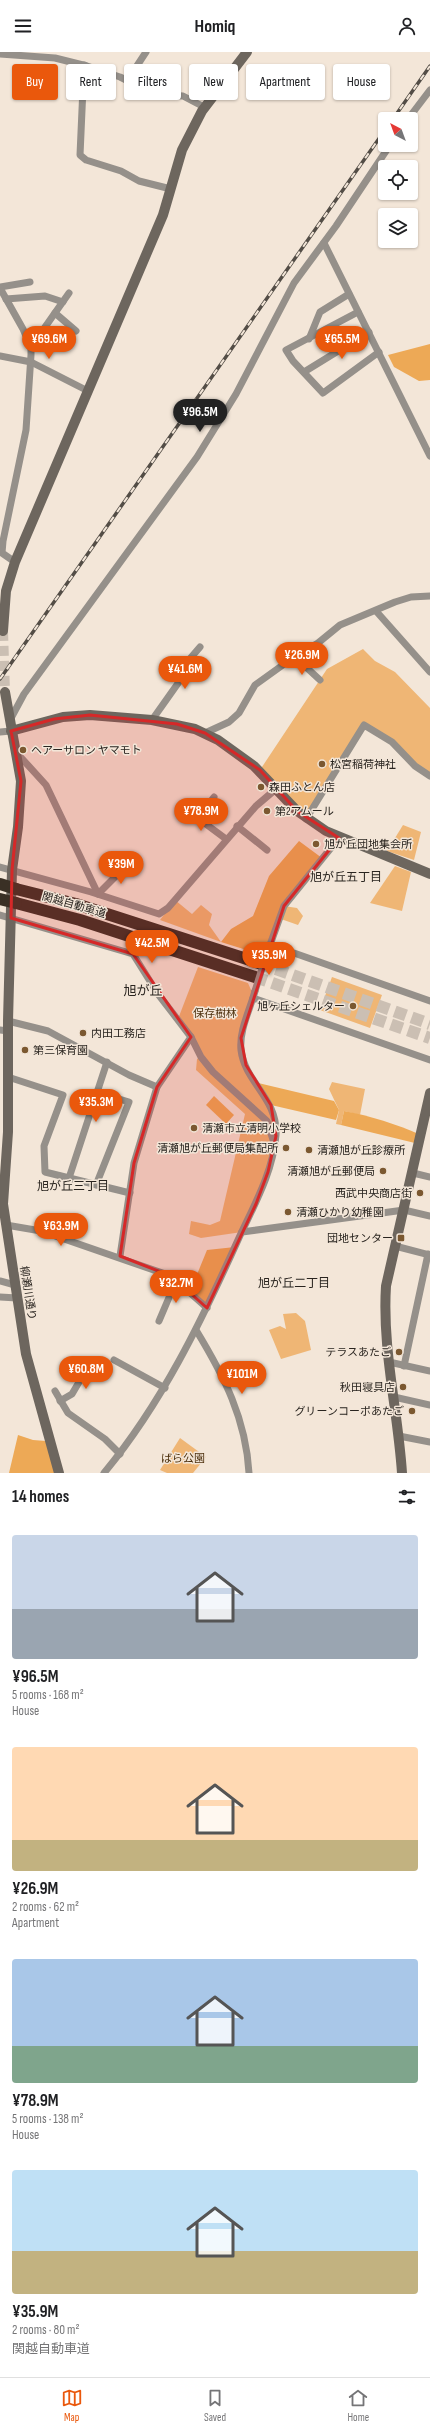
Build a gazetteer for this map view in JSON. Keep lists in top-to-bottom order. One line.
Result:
{"streets":{"highway":["関越自動車道"],"street":["柳瀬川通り"]},"districts":["旭が丘五丁目","旭が丘","旭が丘三丁目","旭が丘二丁目"],"parks":["保存樹林","ばら公園"],"places":{"other":["ヘアーサロン ヤマモト","松宮稲荷神社","森田ふとん店","第2アムール","旭が丘団地集会所","旭ヶ丘シェルター","内田工務店","第三保育園","清瀬市立清明小学校","清瀬旭が丘郵便局集配所","清瀬旭が丘診療所","清瀬旭が丘郵便局","西武中央商店街","清瀬ひかり幼稚園","テラスあたご","秋田寝具店","グリーンコーポあたご"],"transit":["団地センター"]},"north":"top left","page":{"header":"Homiq","chip":["Buy","Rent","Filters","New","Apartment","House"],"price":["¥69.6M","¥65.5M","¥96.5M","¥26.9M","¥41.6M","¥78.9M","¥39M","¥42.5M","¥35.9M","¥35.3M","¥63.9M","¥32.7M","¥60.8M","¥101M"],"heading":"14 homes","list":[{"name":"¥96.5M","note":"5 rooms · 168 m² · House"},{"name":"¥26.9M","note":"2 rooms · 62 m² · Apartment"},{"name":"¥78.9M","note":"5 rooms · 138 m² · House"},{"name":"¥35.9M","note":"2 rooms · 80 m² · 関越自動車道"}],"tabs":["Map","Saved","Home"]}}
